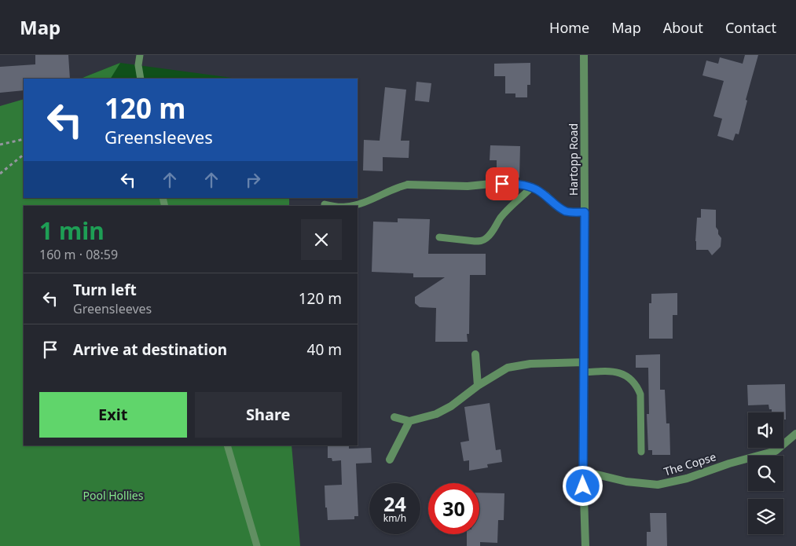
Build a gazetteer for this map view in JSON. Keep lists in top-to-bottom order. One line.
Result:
{"streets":{"street":["Hartopp Road","The Copse"]},"crossings":[["Hartopp Road","The Copse"]],"parks":["Pool Hollies"],"page":{"header":"Map","nav":["Home","Map","About","Contact"],"turn":["120 m","Greensleeves"],"heading":["1 min","160 m · 08:59"],"list":[{"name":"Turn left","note":"Greensleeves","value":"120 m"},{"name":"Arrive at destination","value":"40 m"}],"buttons":["Exit","Share"],"speed":"24 km/h","limit":"30"}}
